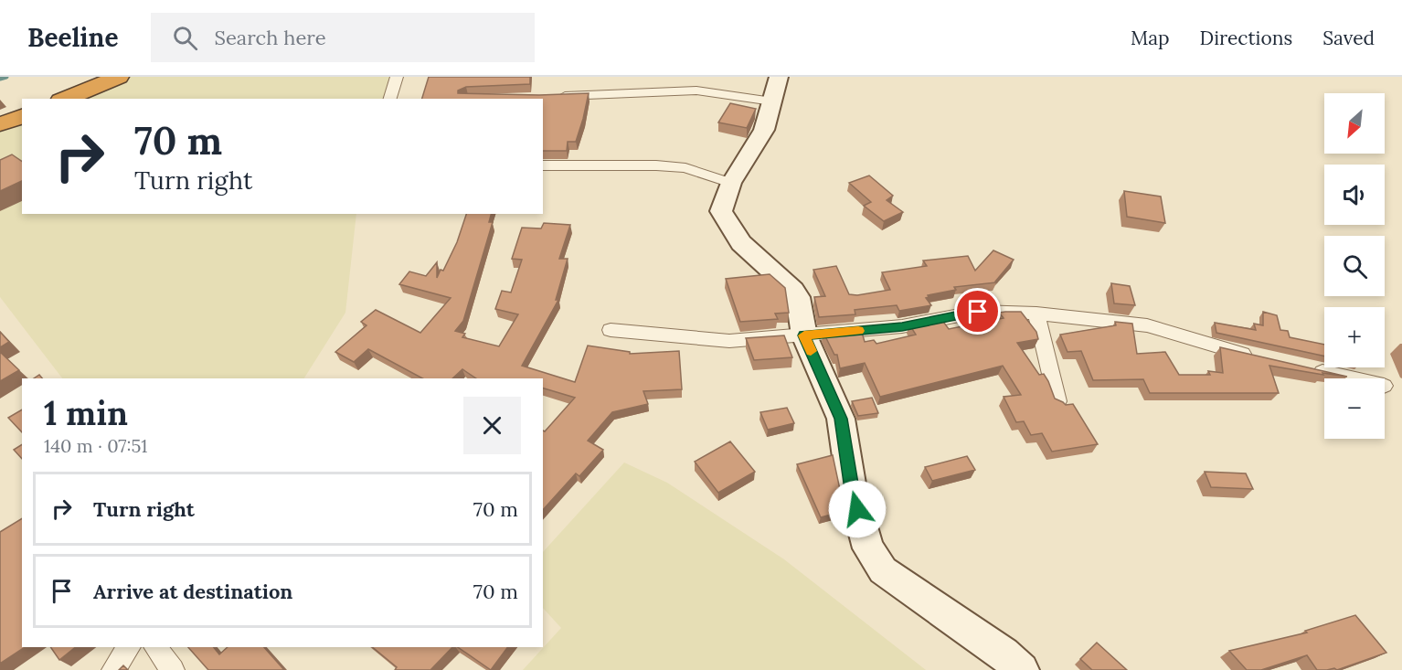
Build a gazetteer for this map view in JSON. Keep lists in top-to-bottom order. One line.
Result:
{"north":"bottom left","page":{"header":"Beeline","search":"Search here","nav":["Map","Directions","Saved"],"map_buttons":["+","−"],"turn":["70 m","Turn right"],"heading":["1 min","140 m · 07:51"],"list":[{"name":"Turn right","value":"70 m"},{"name":"Arrive at destination","value":"70 m"}]}}
